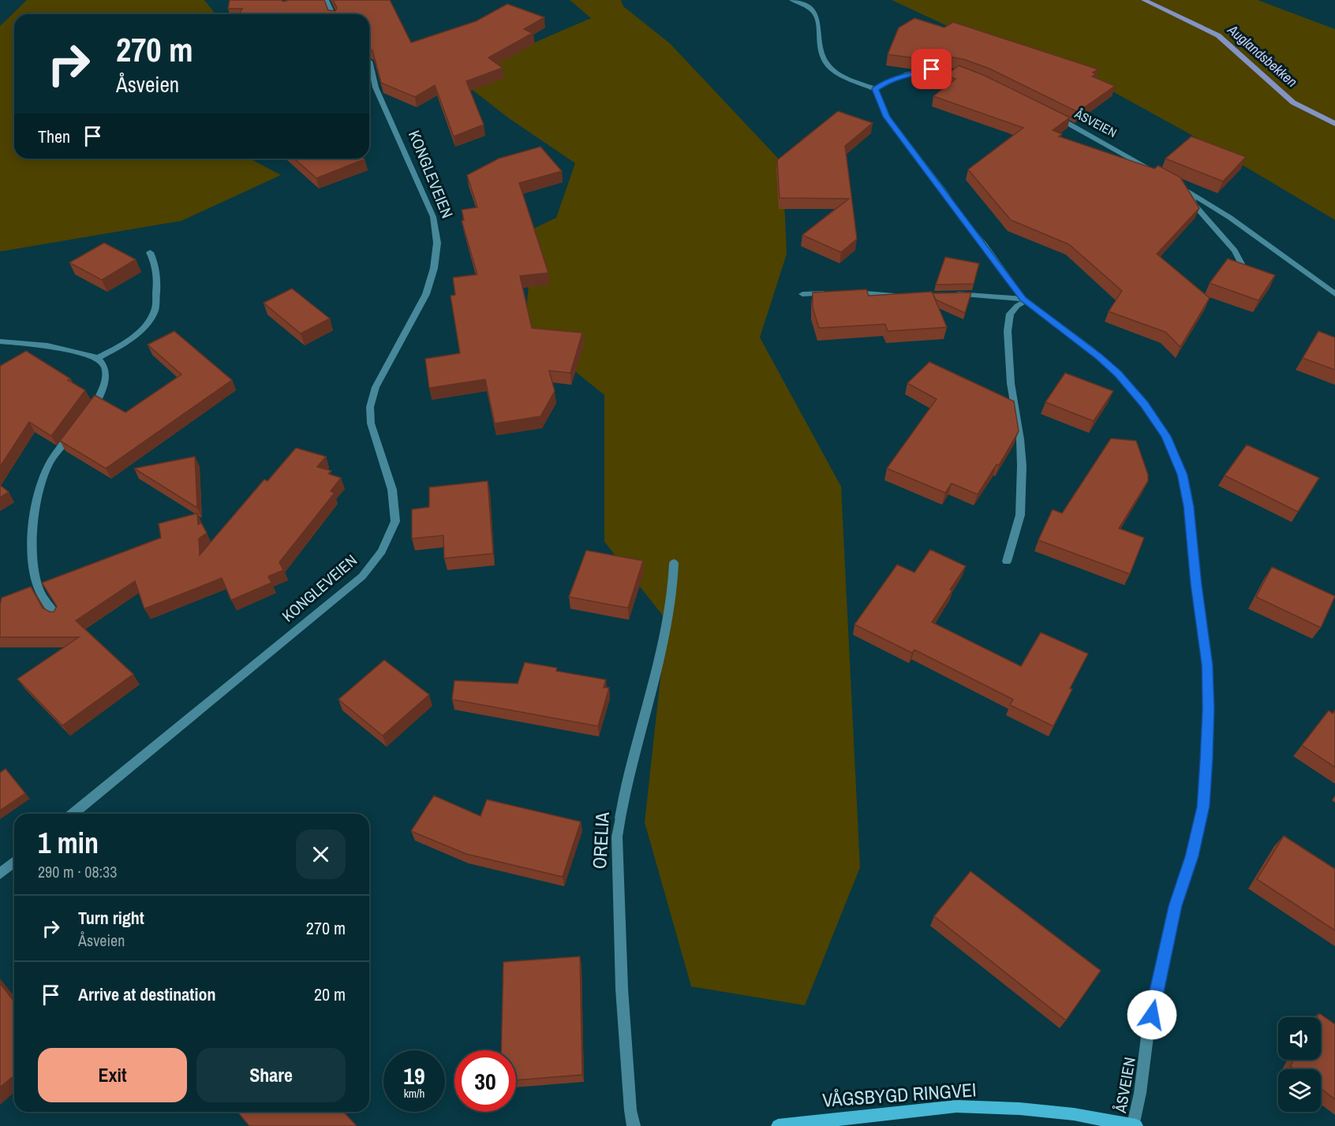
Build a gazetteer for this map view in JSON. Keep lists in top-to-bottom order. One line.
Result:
{"streets":{"street":["ÅSVEIEN","KONGLEVEIEN","ORELIA","VÅGSBYGD RINGVEI"]},"crossings":[["ÅSVEIEN","VÅGSBYGD RINGVEI"]],"water":["Auglandsbekken"],"page":{"turn":["270 m","Åsveien"],"then":"Then","heading":["1 min","290 m · 08:33"],"list":[{"name":"Turn right","note":"Åsveien","value":"270 m"},{"name":"Arrive at destination","value":"20 m"}],"buttons":["Exit","Share"],"speed":"19 km/h","limit":"30"}}
